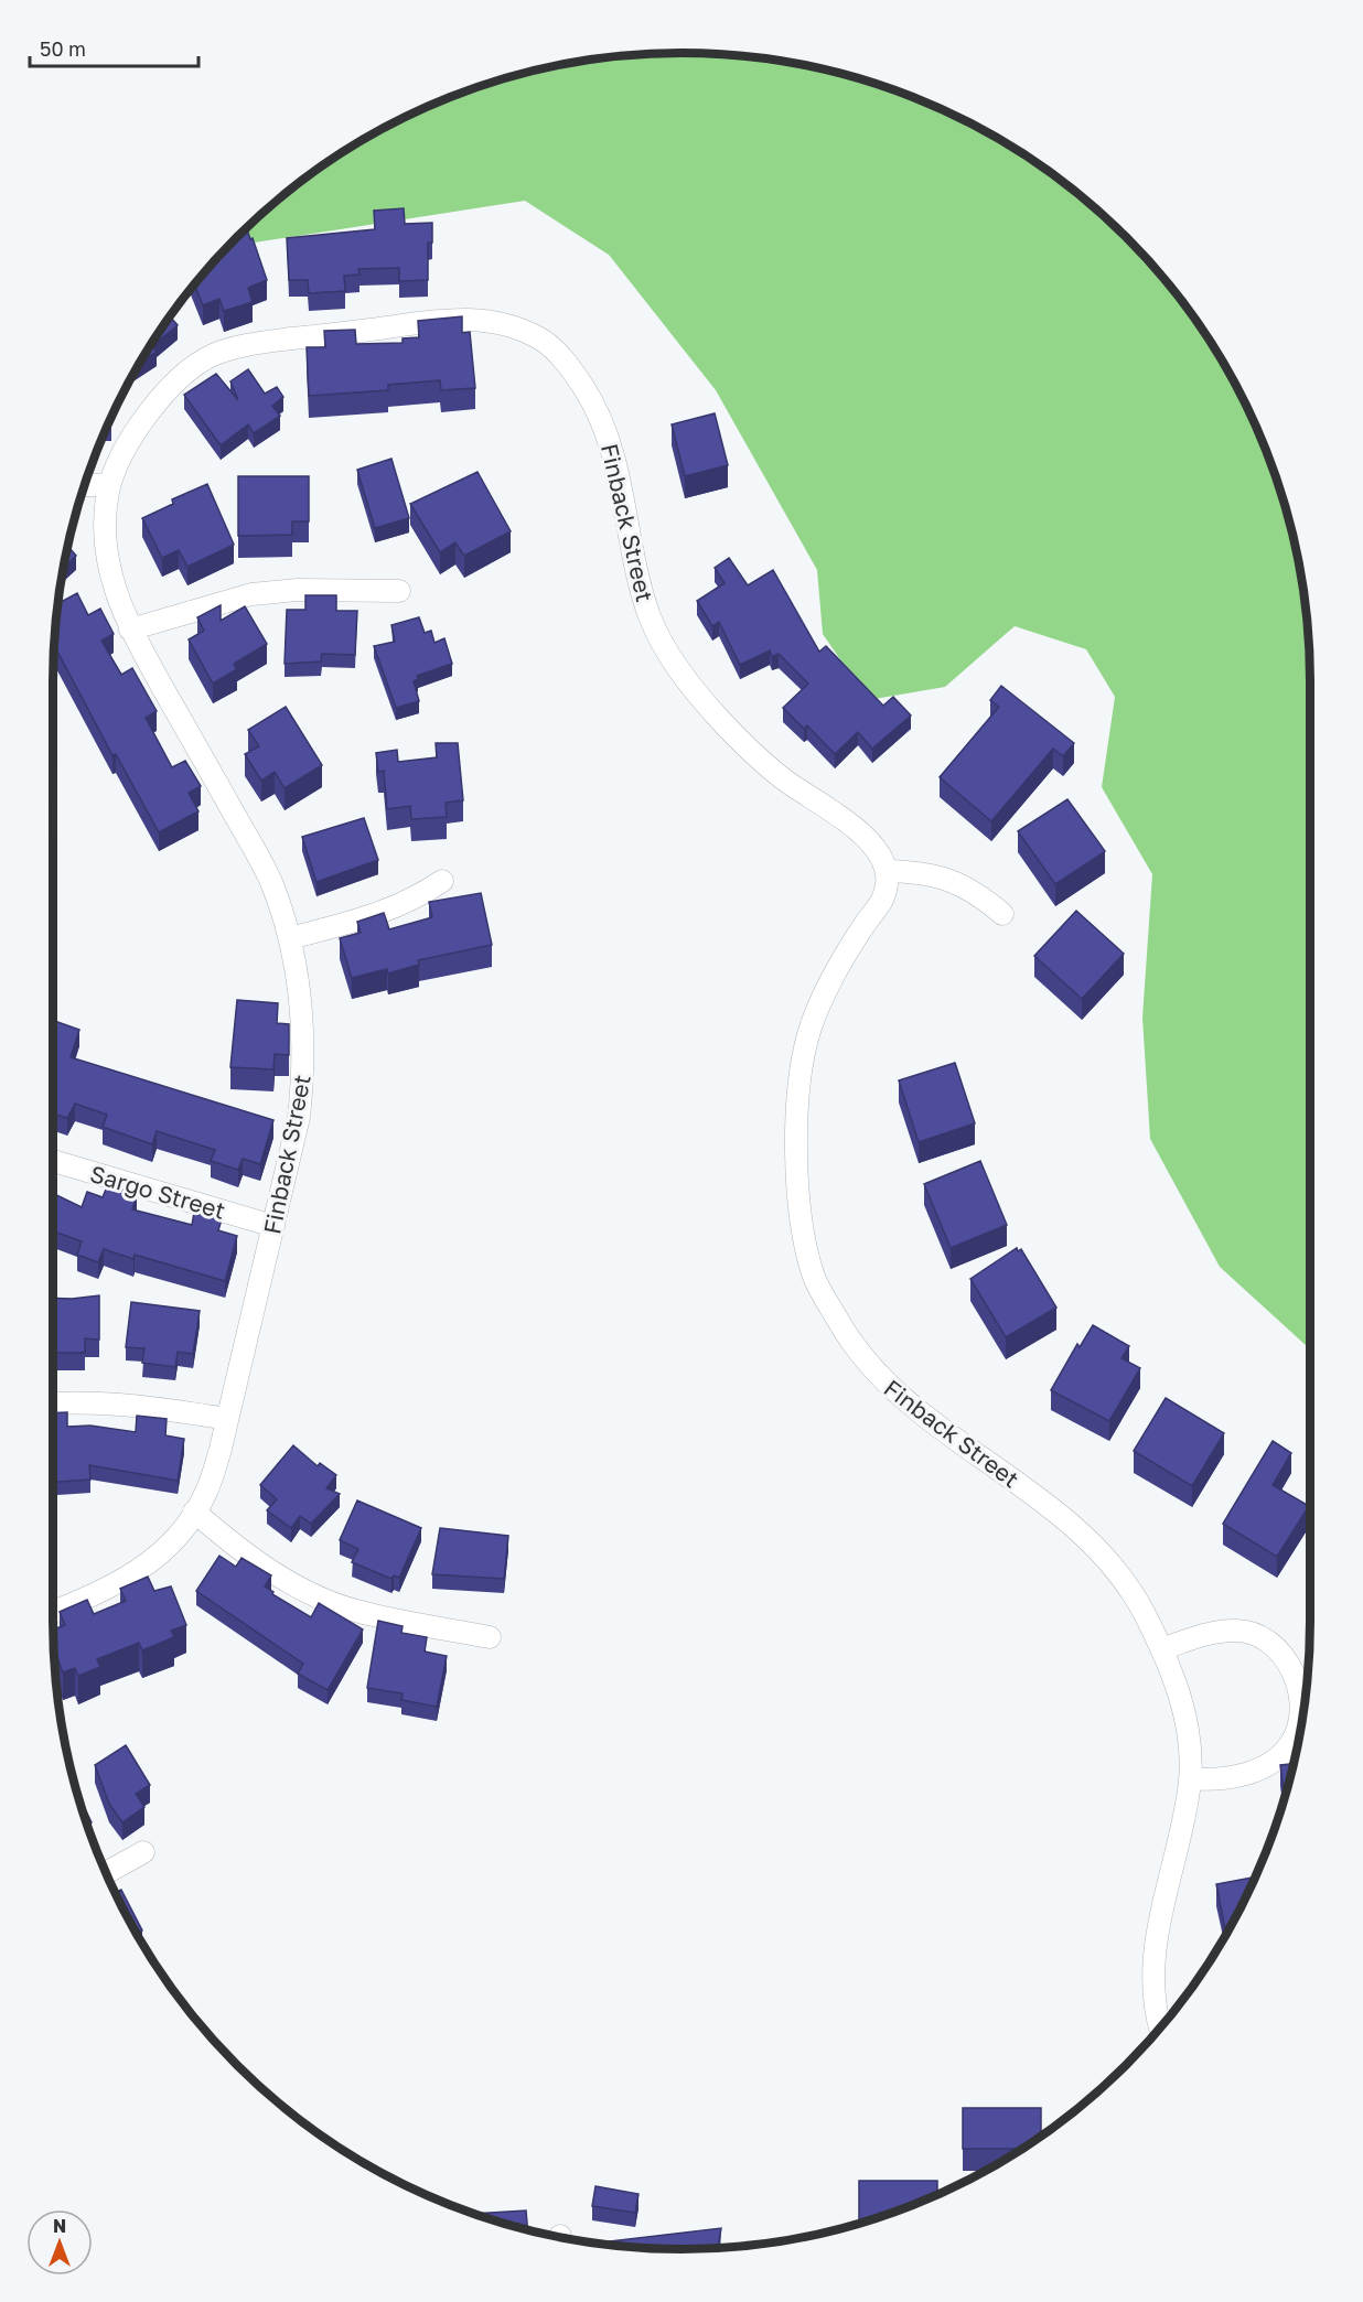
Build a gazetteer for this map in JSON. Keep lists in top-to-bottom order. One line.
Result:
{"streets":{"street":["Finback Street","Sargo Street"]},"crossings":[["Finback Street","Sargo Street"]],"scale_bar":"50 m","north":"top"}
